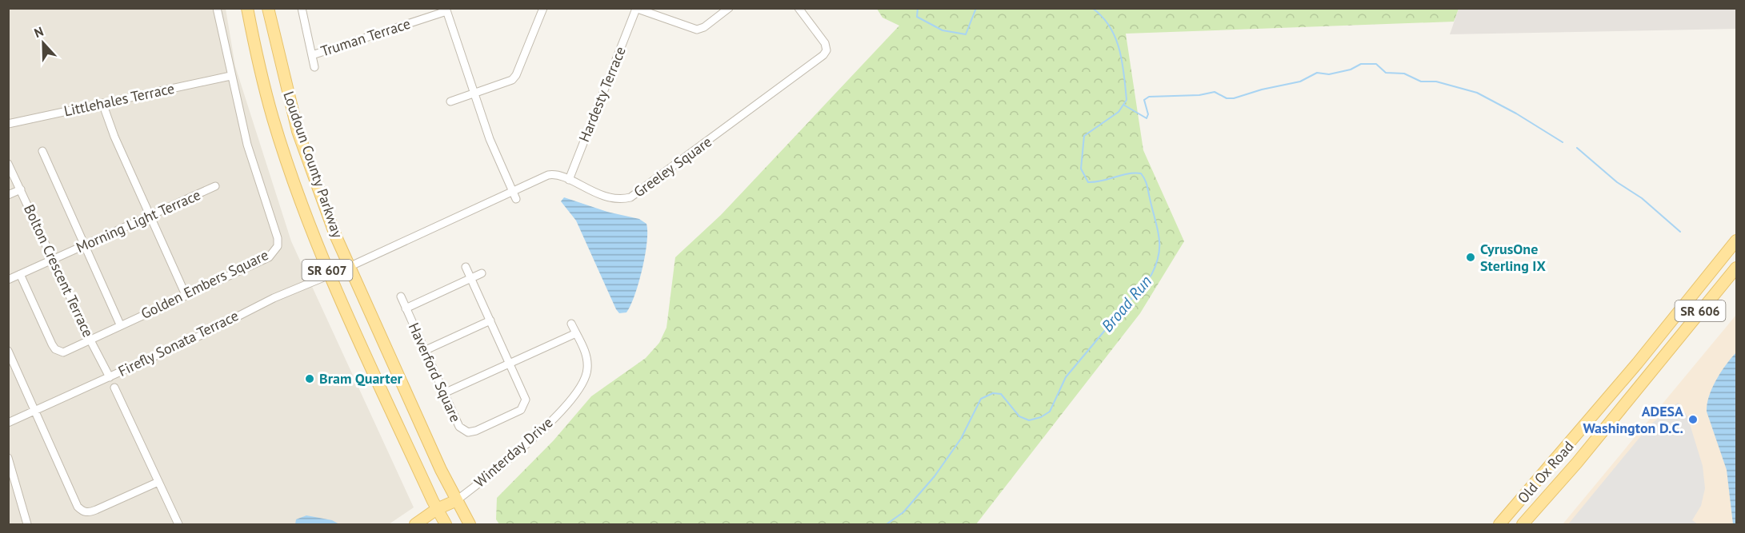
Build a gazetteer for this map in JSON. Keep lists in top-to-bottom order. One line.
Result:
{"streets":{"main road":["Loudoun County Parkway","SR 607","SR 606","Old Ox Road"],"street":["Truman Terrace","Hardesty Terrace","Littlehales Terrace","Greeley Square","Morning Light Terrace","Bolton Crescent Terrace","Golden Embers Square","Firefly Sonata Terrace","Haverford Square","Winterday Drive"]},"crossings":[["Hardesty Terrace","Greeley Square"],["Littlehales Terrace","Golden Embers Square"],["Loudoun County Parkway","Greeley Square"],["Loudoun County Parkway","Firefly Sonata Terrace"],["Loudoun County Parkway","Winterday Drive"],["Greeley Square","Firefly Sonata Terrace"],["Morning Light Terrace","Bolton Crescent Terrace"],["Morning Light Terrace","Golden Embers Square"],["Bolton Crescent Terrace","Golden Embers Square"],["Bolton Crescent Terrace","Firefly Sonata Terrace"]],"water":["Broad Run"],"places":["CyrusOne Sterling IX","Bram Quarter","ADESA Washington D.C."],"north":"top"}
